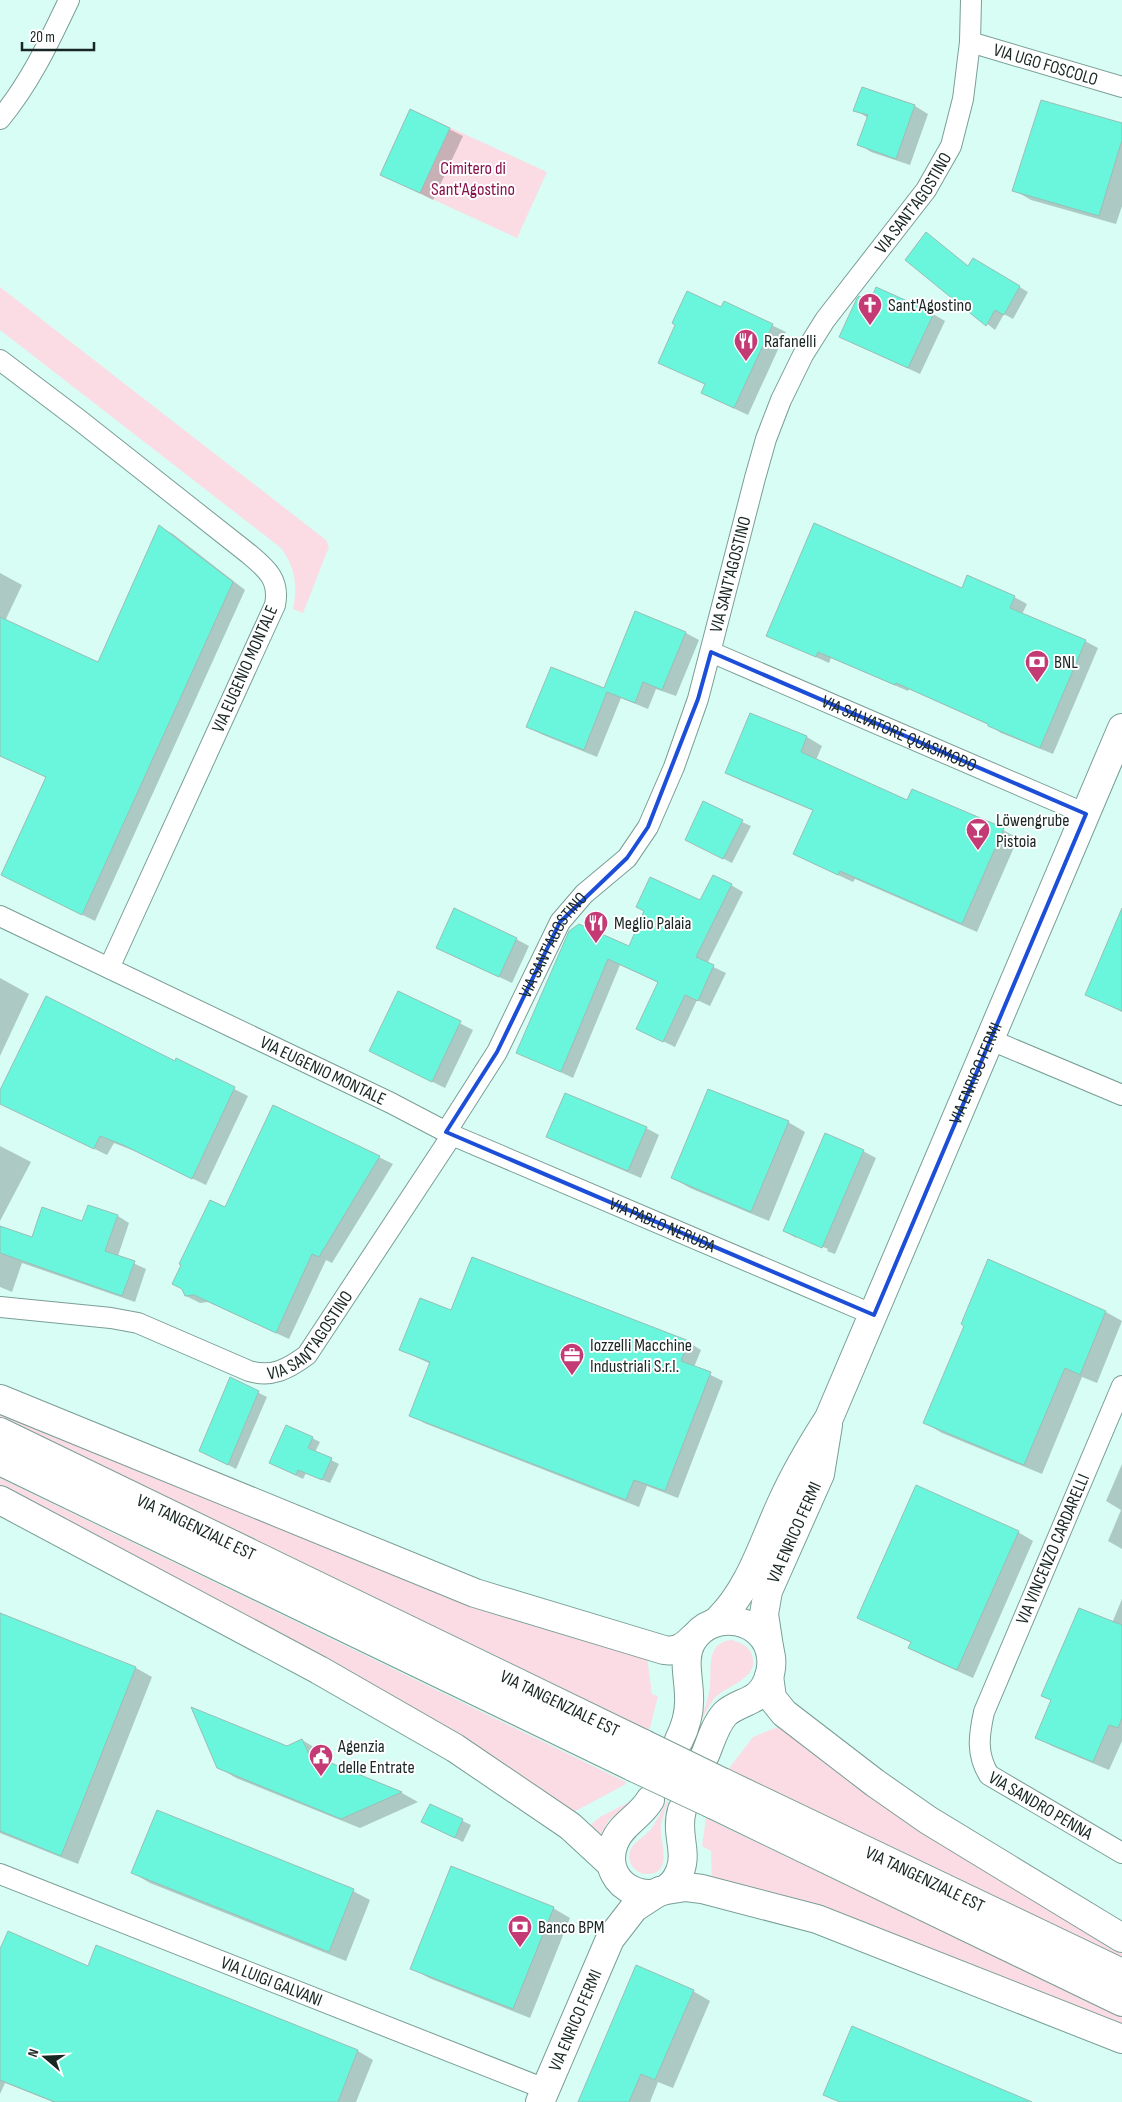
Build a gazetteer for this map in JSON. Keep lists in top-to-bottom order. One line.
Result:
{"streets":{"main road":["VIA ENRICO FERMI","VIA TANGENZIALE EST"],"street":["VIA UGO FOSCOLO","VIA SANT'AGOSTINO","VIA EUGENIO MONTALE","VIA SALVATORE QUASIMODO","VIA PABLO NERUDA","VIA VINCENZO CARDARELLI","VIA SANDRO PENNA","VIA LUIGI GALVANI"]},"crossings":[["VIA UGO FOSCOLO","VIA SANT'AGOSTINO"],["VIA SANT'AGOSTINO","VIA EUGENIO MONTALE"],["VIA SANT'AGOSTINO","VIA SALVATORE QUASIMODO"],["VIA SANT'AGOSTINO","VIA PABLO NERUDA"],["VIA EUGENIO MONTALE","VIA PABLO NERUDA"],["VIA SALVATORE QUASIMODO","VIA ENRICO FERMI"],["VIA ENRICO FERMI","VIA PABLO NERUDA"],["VIA ENRICO FERMI","VIA LUIGI GALVANI"],["VIA VINCENZO CARDARELLI","VIA SANDRO PENNA"]],"parks":["Cimitero di Sant'Agostino"],"places":{"church":["Sant'Agostino"],"restaurant":["Rafanelli","Meglio Palaia"],"bank":["BNL","Banco BPM"],"bar":["Löwengrube Pistoia"],"office":["Iozzelli Macchine Industriali S.r.l."],"public building":["Agenzia delle Entrate"]},"scale_bar":"20 m","north":"left"}
